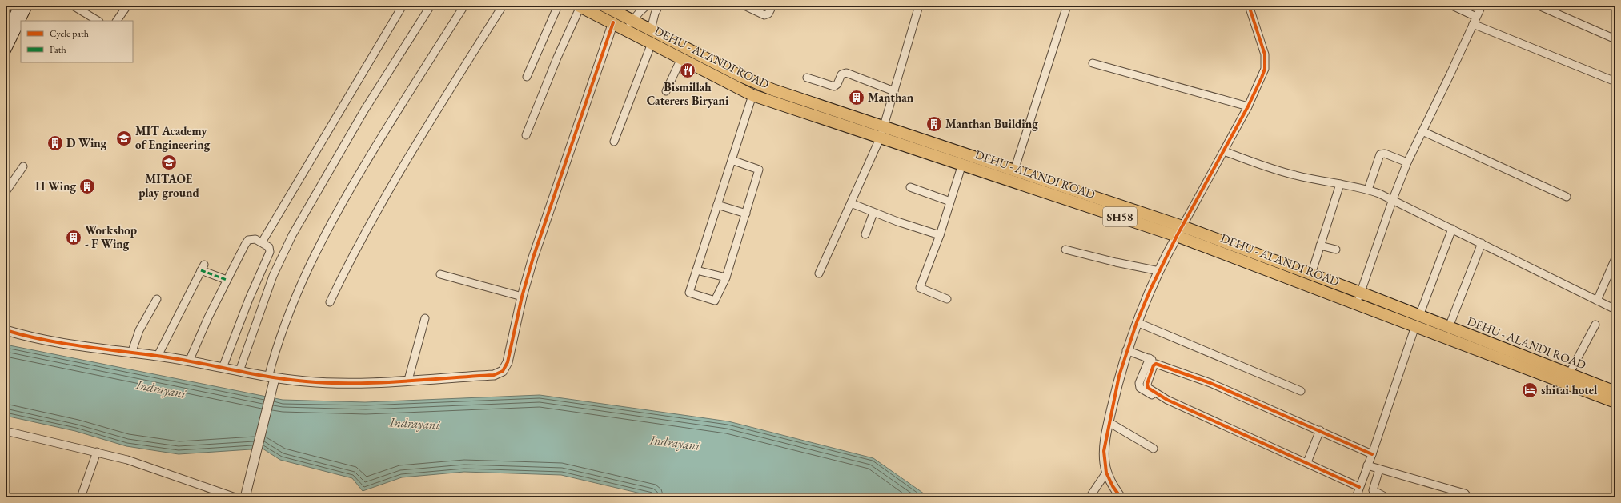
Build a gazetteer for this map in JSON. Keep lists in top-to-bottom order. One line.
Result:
{"streets":{"main road":["DEHU - ALANDI ROAD","SH58"]},"water":["Indrayani"],"places":{"restaurant":["Bismillah Caterers Biryani"],"building":["Manthan","Manthan Building","D Wing","H Wing","Workshop - F Wing"],"school or university":["MIT Academy of Engineering","MITAOE play ground"],"hotel":["shitai hotel"]},"legend":["Cycle path","Path"]}
